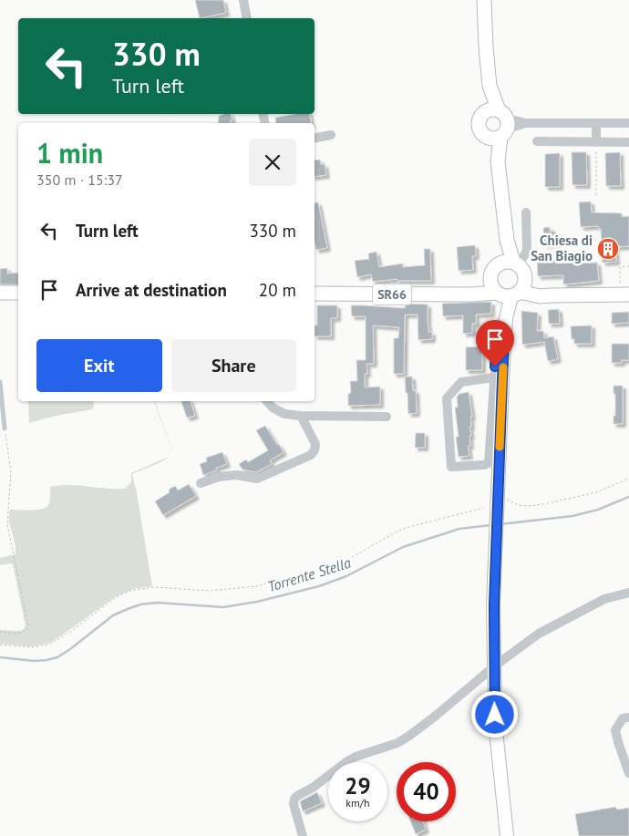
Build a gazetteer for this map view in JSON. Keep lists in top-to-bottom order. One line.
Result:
{"streets":{"main road":["SR66"]},"water":["Torrente Stella"],"places":{"building":["Chiesa di San Biagio"]},"page":{"turn":["330 m","Turn left"],"heading":["1 min","350 m · 15:37"],"list":[{"name":"Turn left","value":"330 m"},{"name":"Arrive at destination","value":"20 m"}],"buttons":["Exit","Share"],"speed":"29 km/h","limit":"40"}}
